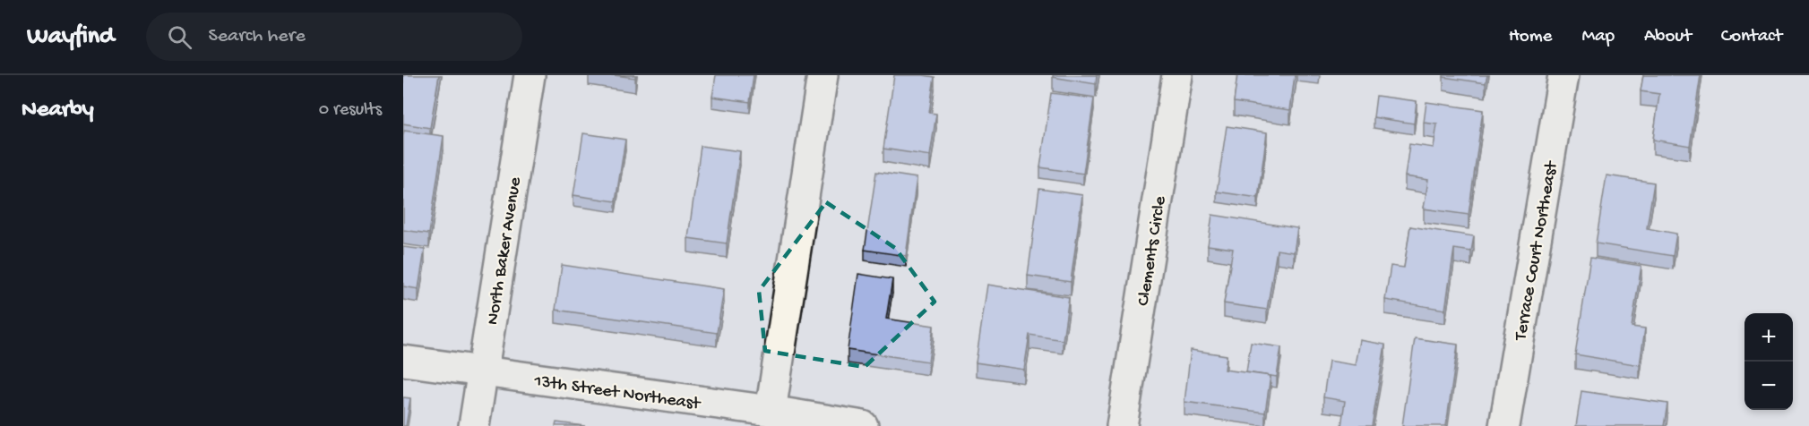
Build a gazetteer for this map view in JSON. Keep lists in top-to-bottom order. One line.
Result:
{"streets":{"street":["North Baker Avenue","Clements Circle","Terrace Court Northeast","13th Street Northeast"]},"crossings":[["North Baker Avenue","13th Street Northeast"]],"page":{"header":"Wayfind","search":"Search here","nav":["Home","Map","About","Contact"],"heading":["Nearby","0 results"],"map_buttons":["+","−"]}}
